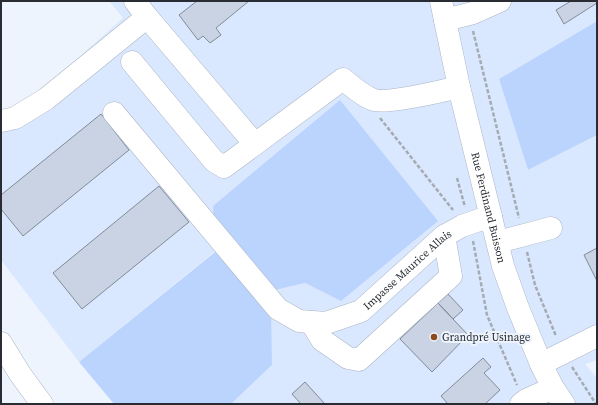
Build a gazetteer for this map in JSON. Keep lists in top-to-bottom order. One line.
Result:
{"streets":{"street":["Rue Ferdinand Buisson","Impasse Maurice Allais"]},"crossings":[["Rue Ferdinand Buisson","Impasse Maurice Allais"]],"places":["Grandpré Usinage"]}
